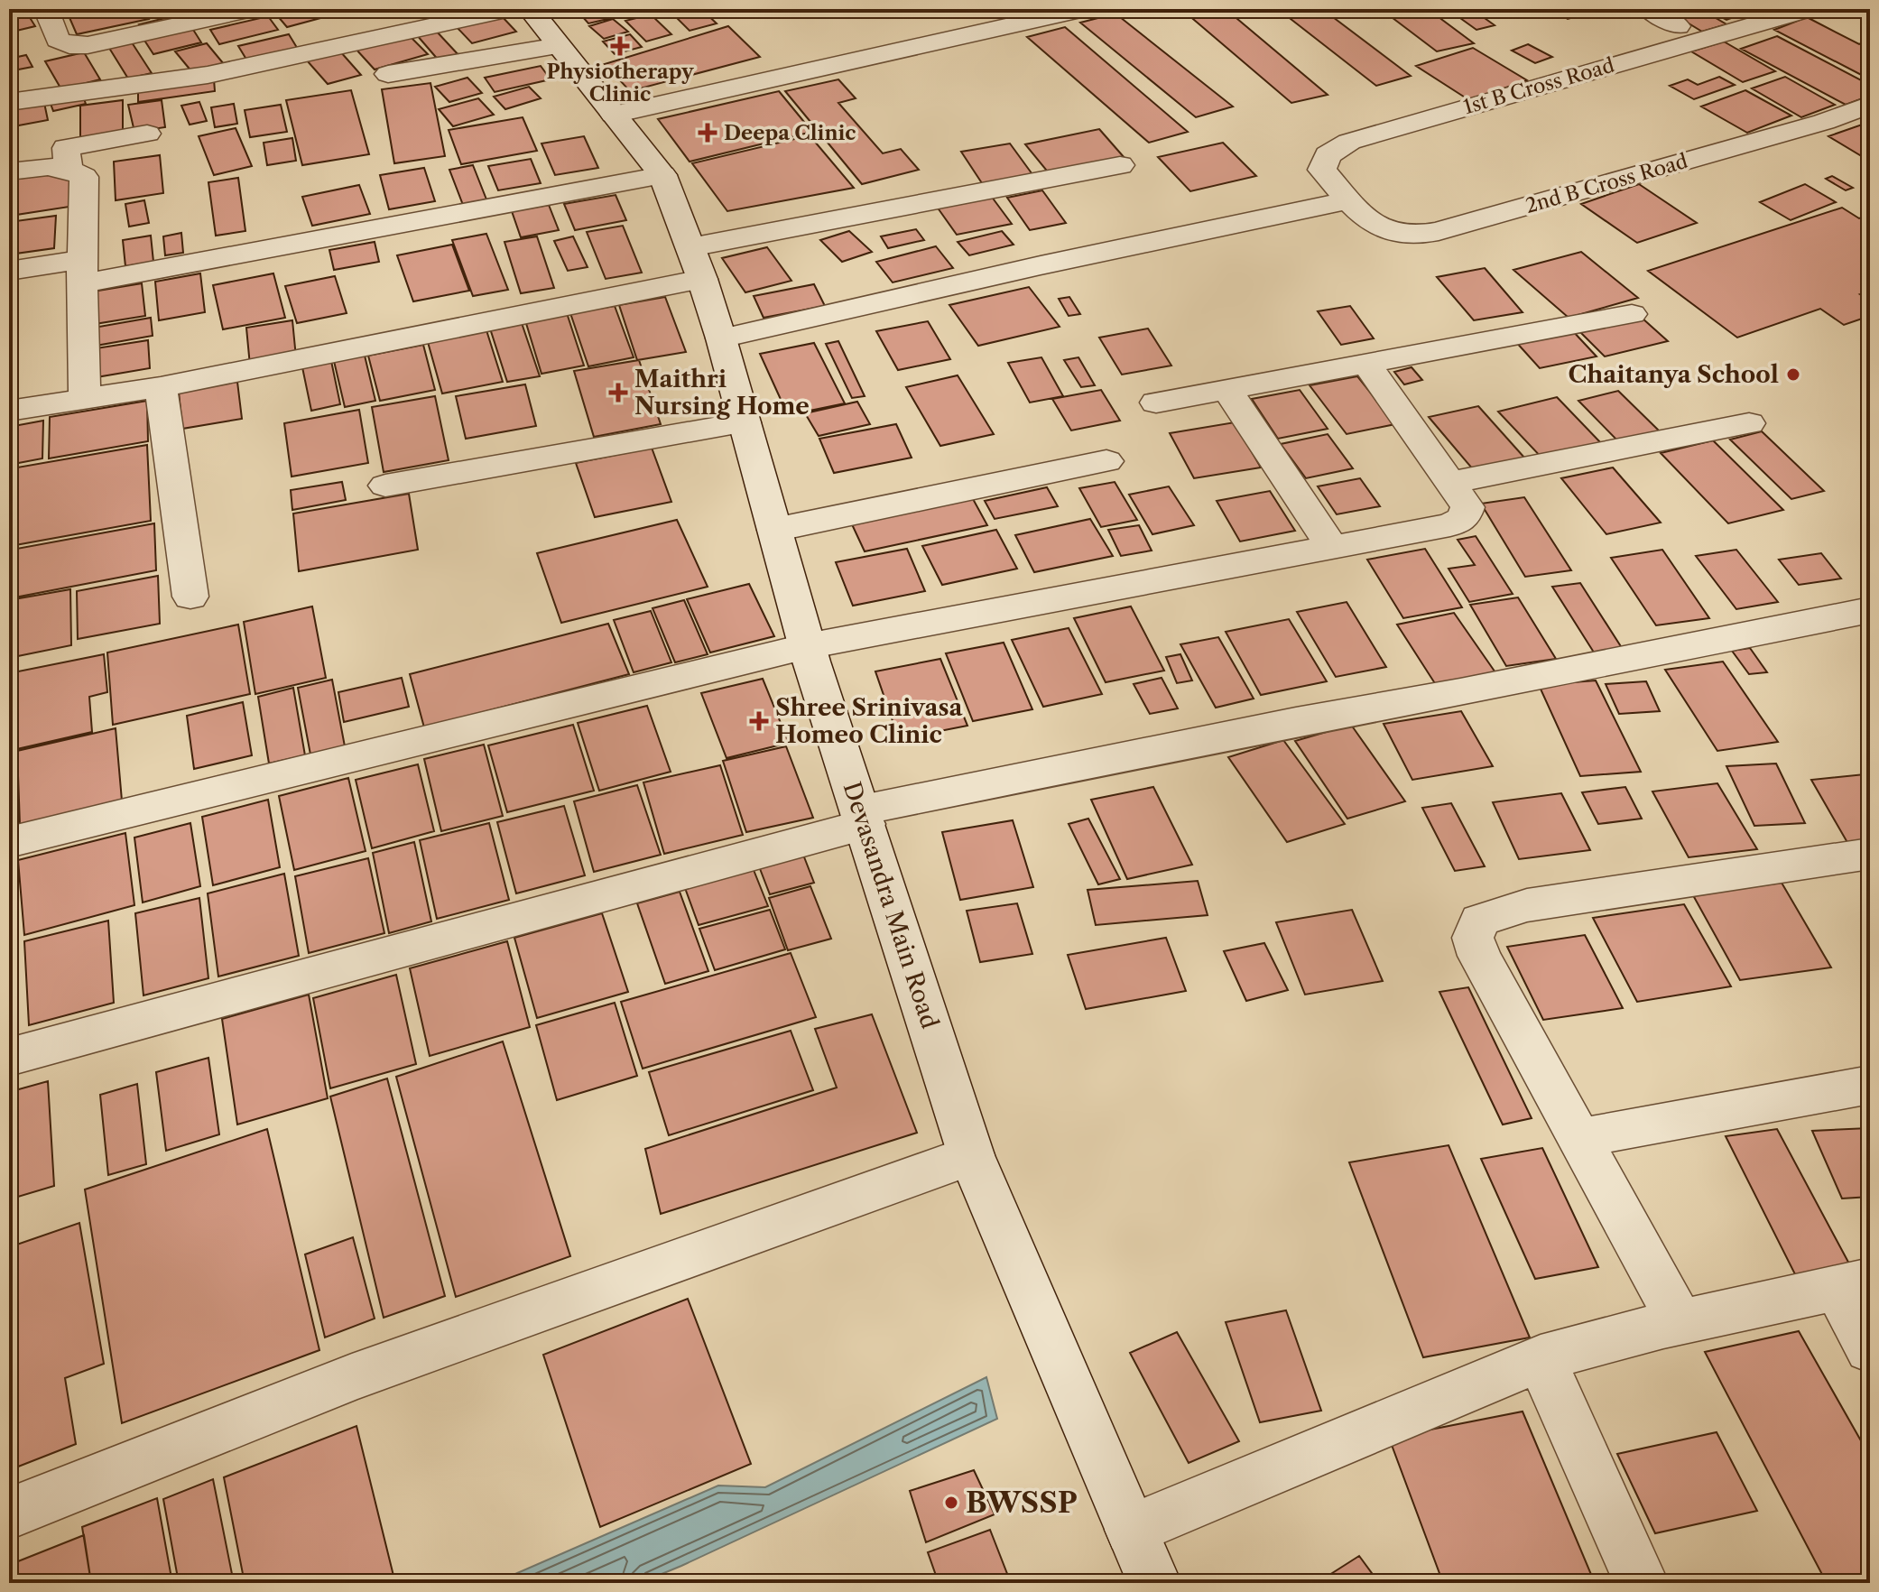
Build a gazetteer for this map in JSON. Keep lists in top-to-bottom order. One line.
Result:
{"streets":{"street":["1st B Cross Road","2nd B Cross Road","Devasandra Main Road"]},"crossings":[["1st B Cross Road","2nd B Cross Road"]],"places":{"health":["Physiotherapy Clinic","Deepa Clinic","Maithri Nursing Home","Shree Srinivasa Homeo Clinic"],"other":["Chaitanya School","BWSSP"]}}
